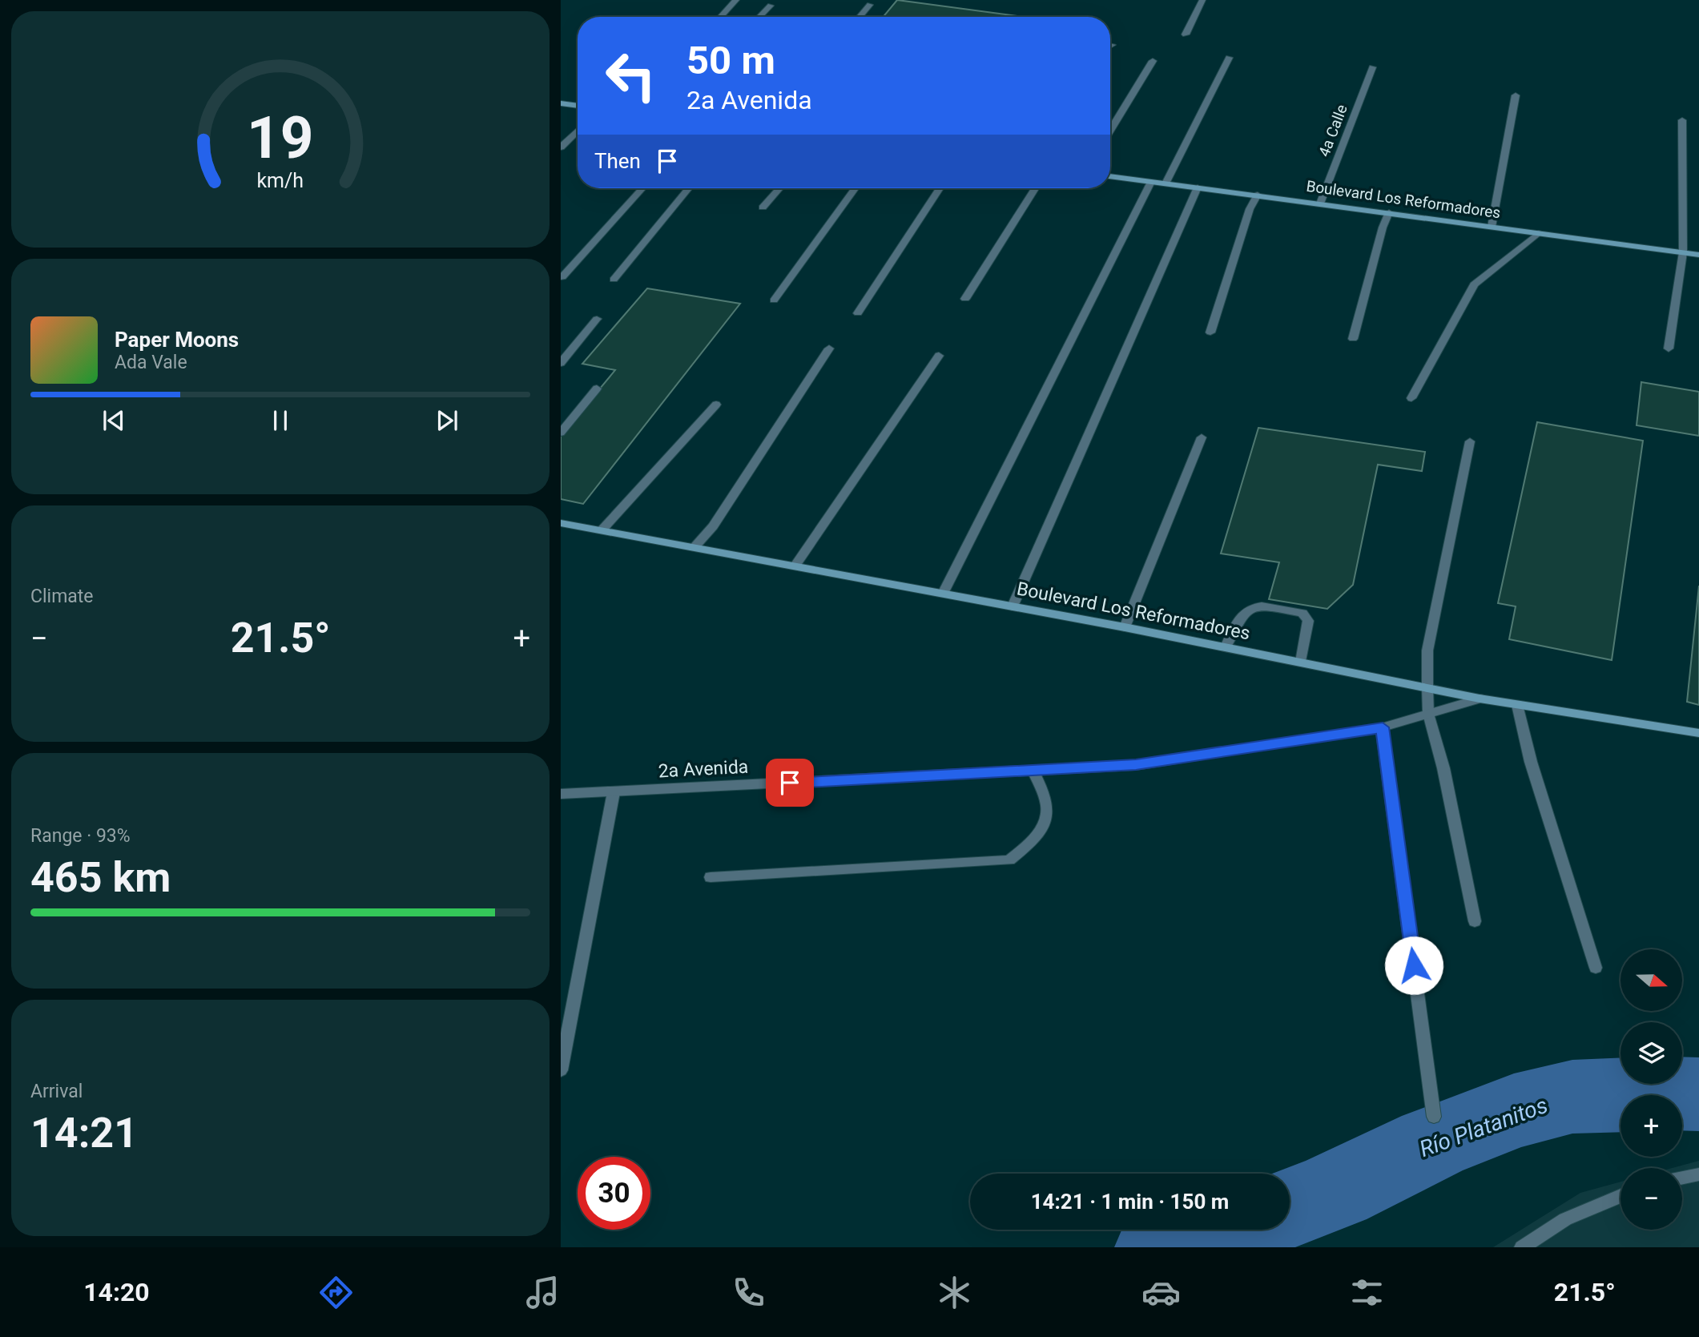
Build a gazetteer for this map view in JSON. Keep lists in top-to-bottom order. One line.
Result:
{"streets":{"main road":["Boulevard Los Reformadores"],"street":["4a Calle","2a Avenida"]},"crossings":[["4a Calle","Boulevard Los Reformadores"],["Boulevard Los Reformadores","2a Avenida"]],"water":["Río Platanitos"],"north":"right","page":{"turn":["50 m","2a Avenida"],"then":"Then","song":["Paper Moons","Ada Vale"],"tile":["Climate",["Range · 93%","465 km"],["Arrival","14:21"]],"heat":["−","21.5°","+"],"map_buttons":["+","−"],"limit":"30","trip":"14:21 · 1 min · 150 m","tabs":["14:20","21.5°"],"gauge":["19","km/h"]}}
